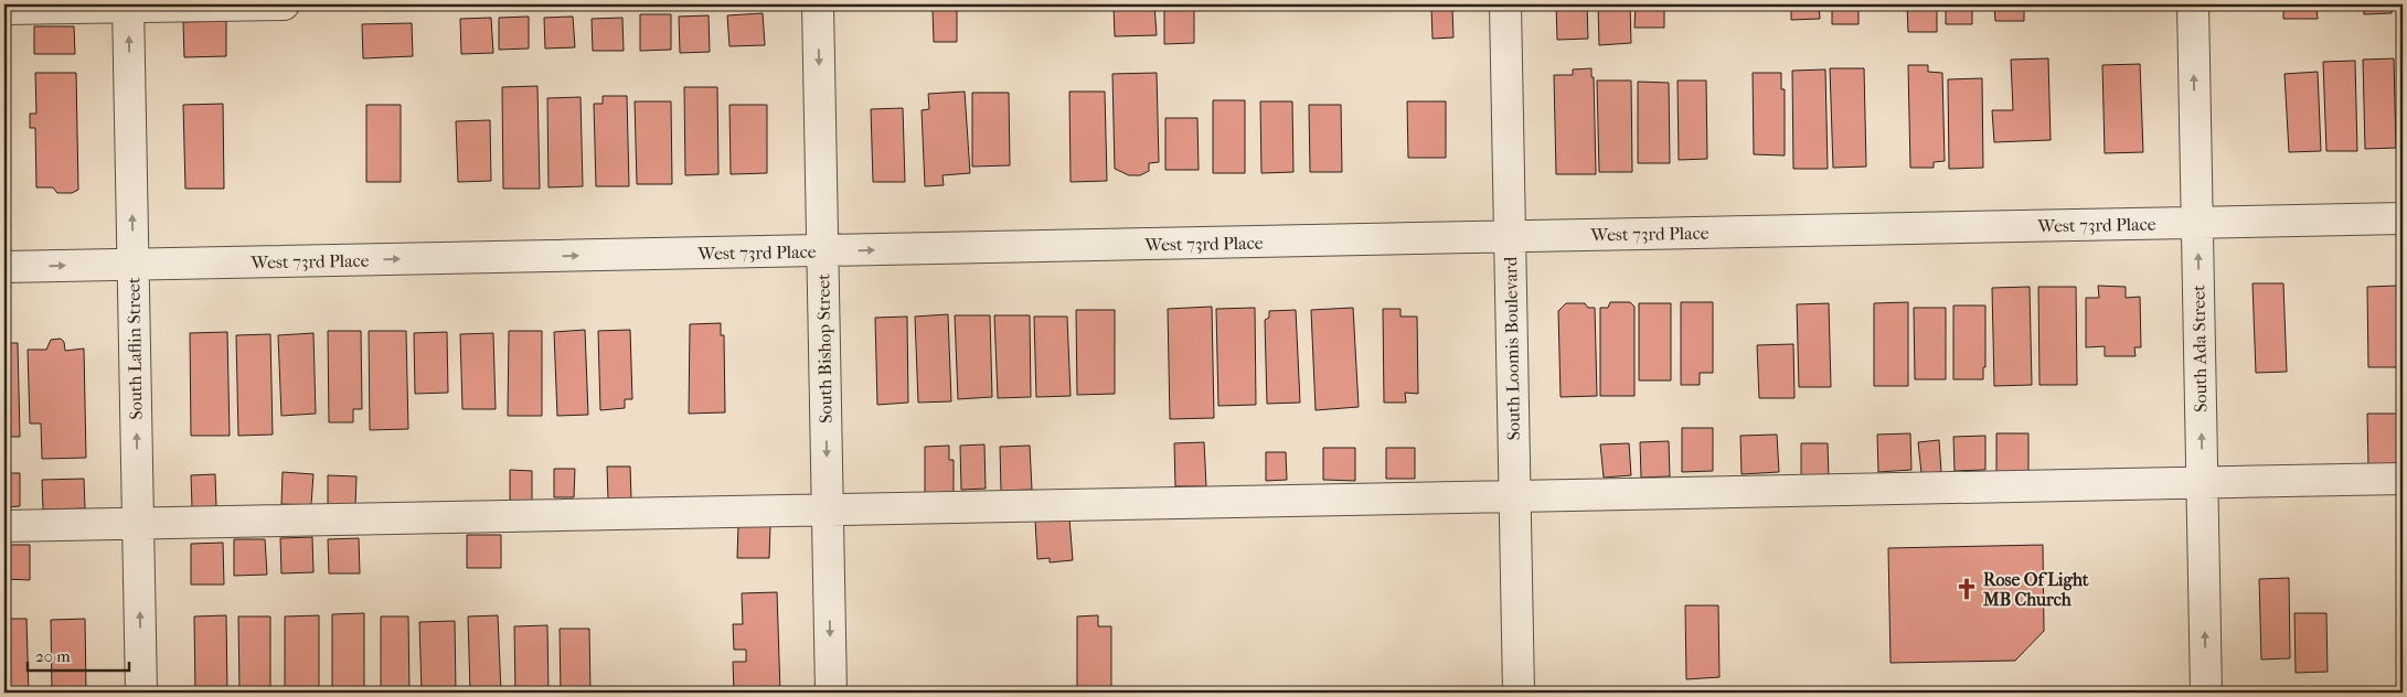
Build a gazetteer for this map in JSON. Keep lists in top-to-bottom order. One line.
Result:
{"streets":{"street":["West 73rd Place","South Laflin Street","South Bishop Street","South Loomis Boulevard","South Ada Street"]},"crossings":[["West 73rd Place","South Laflin Street"],["West 73rd Place","South Bishop Street"],["West 73rd Place","South Loomis Boulevard"],["West 73rd Place","South Ada Street"]],"one_way":["South Laflin Street","South Bishop Street","South Ada Street"],"places":{"church":["Rose Of Light MB Church"]},"scale_bar":"20 m"}
